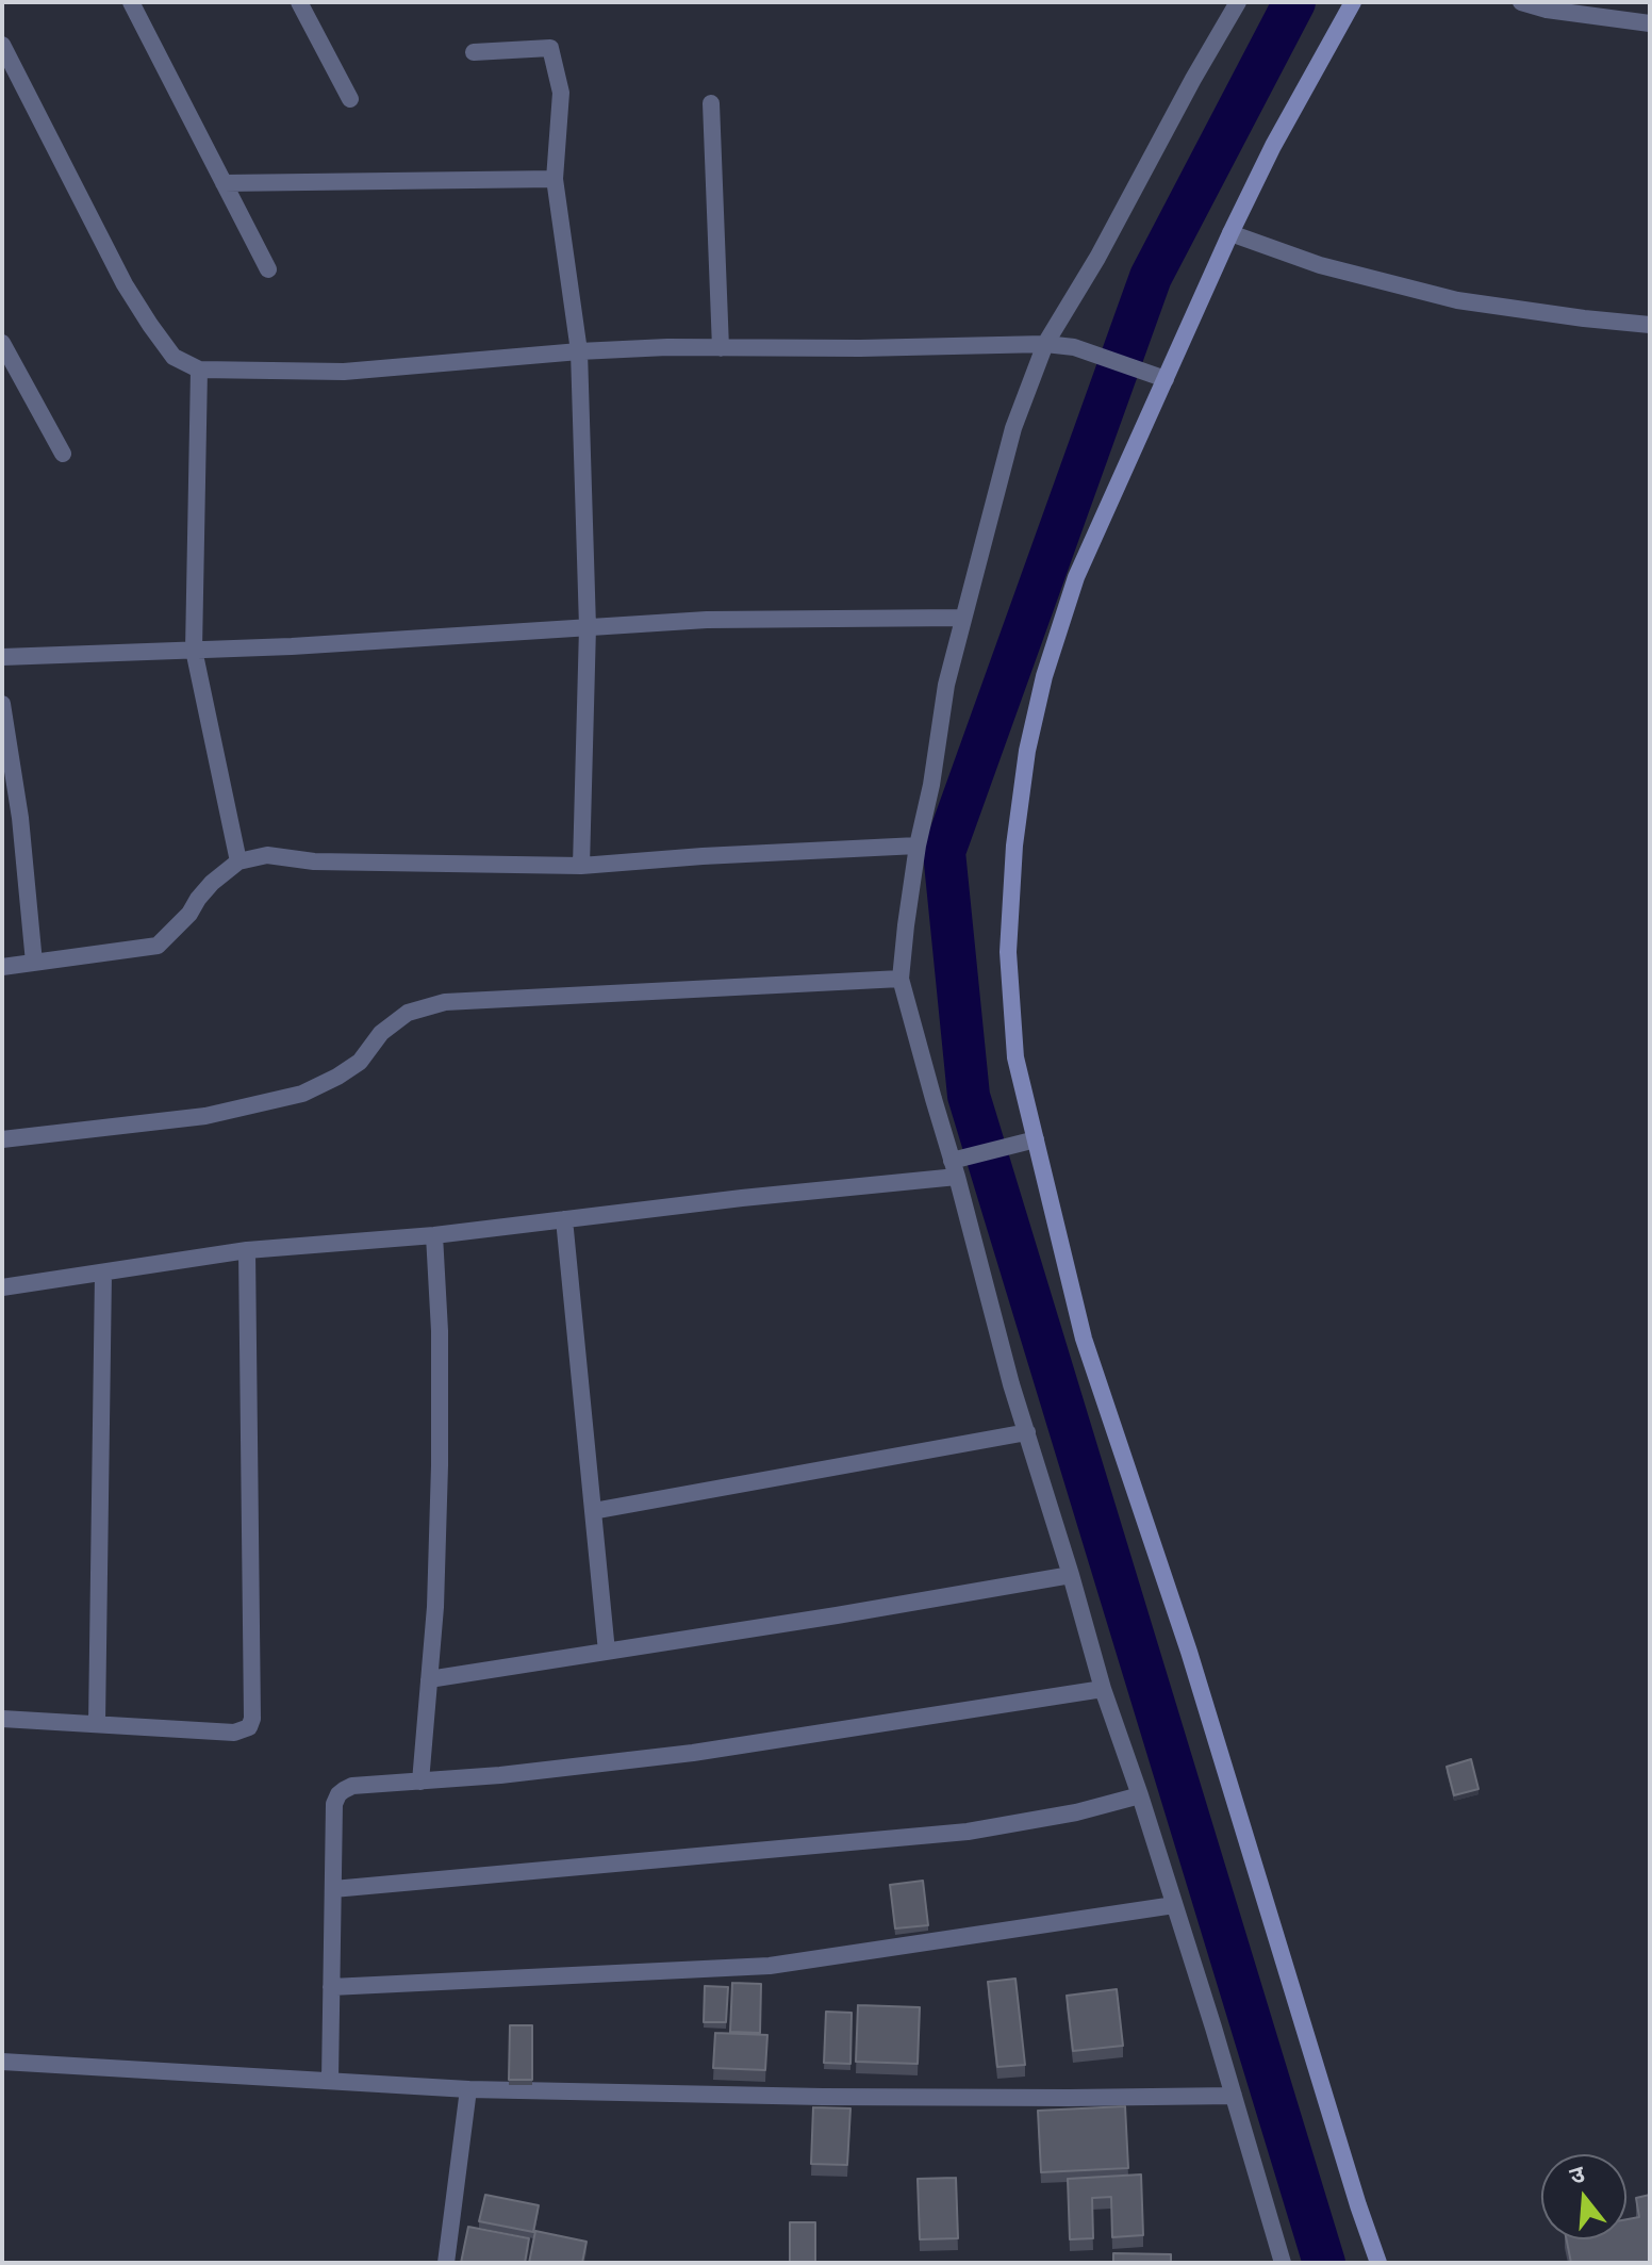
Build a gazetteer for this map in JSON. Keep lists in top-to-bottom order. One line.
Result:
{"north":"top"}
